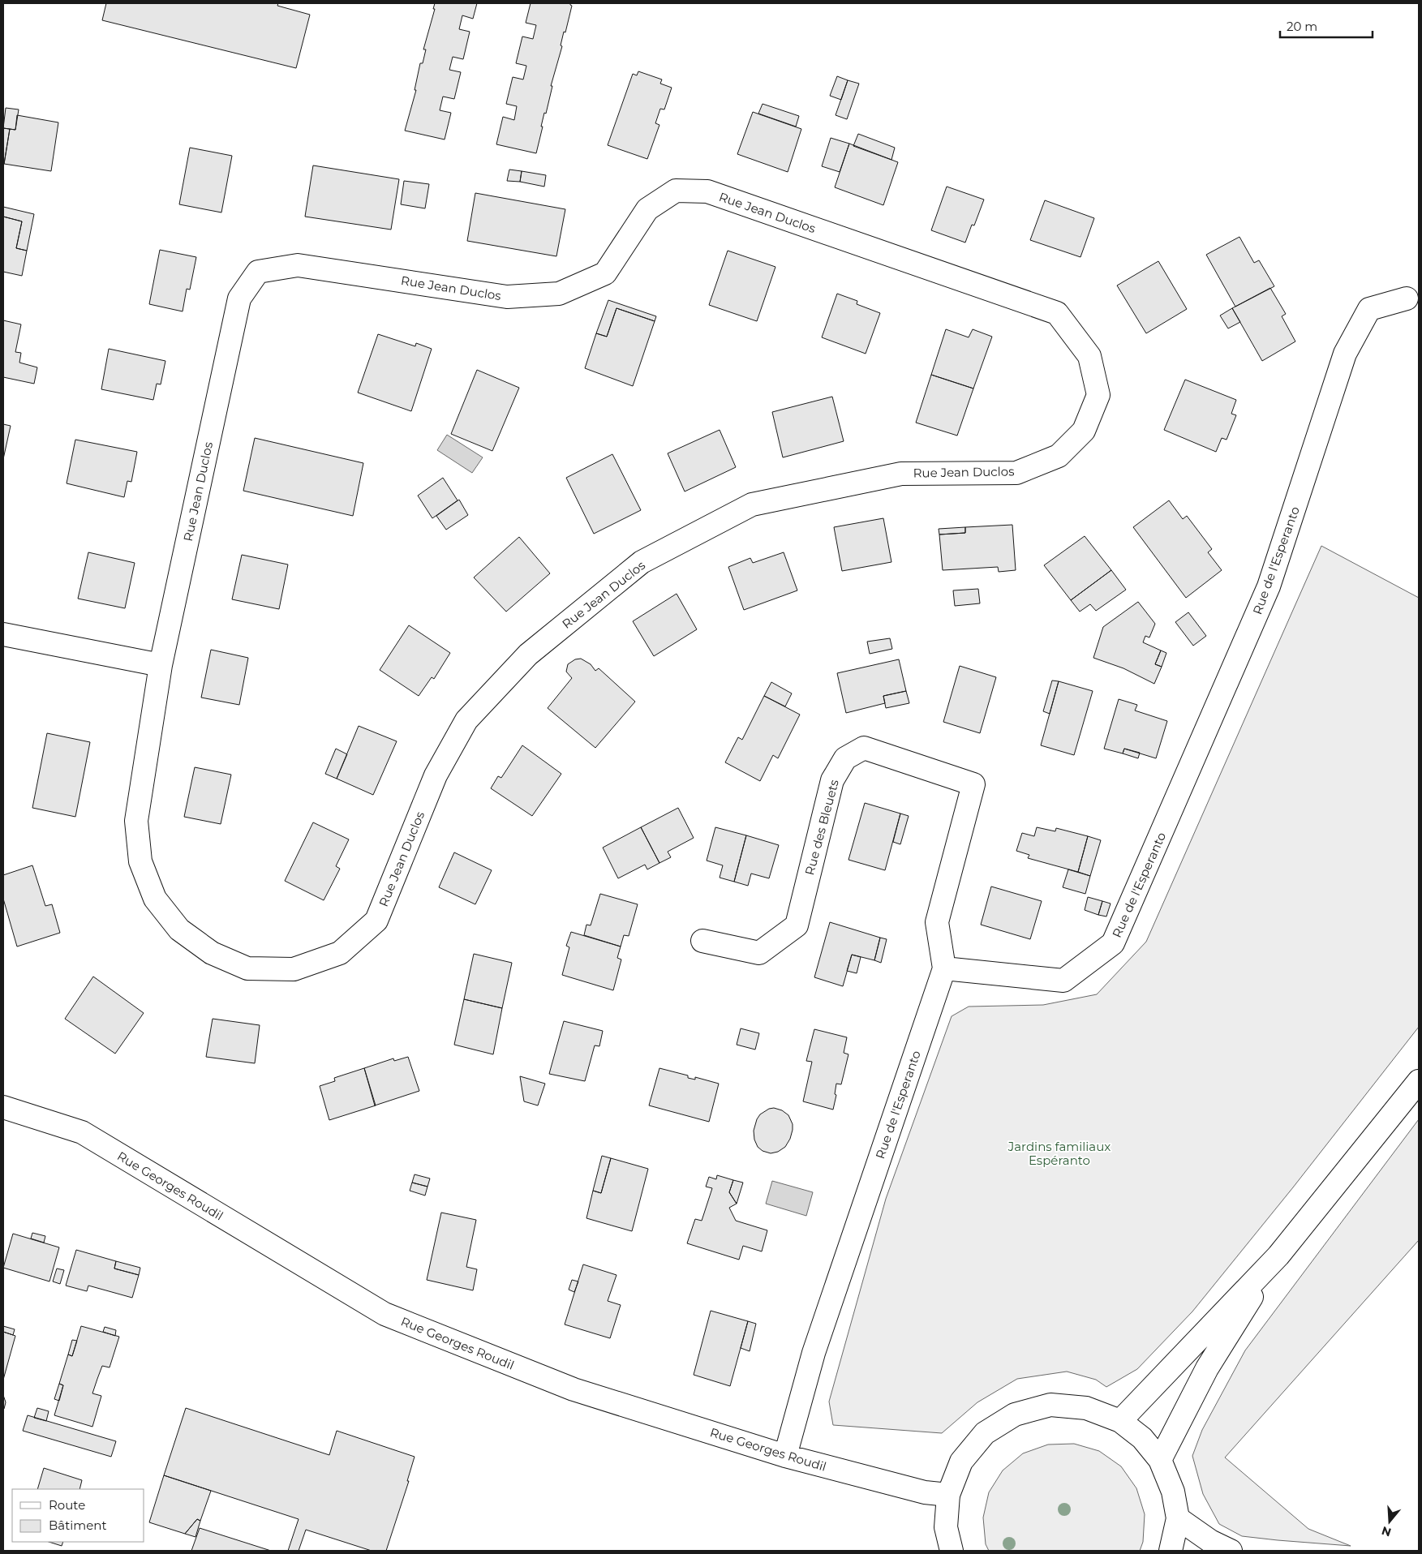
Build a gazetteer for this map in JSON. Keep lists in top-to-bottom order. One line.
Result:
{"streets":{"street":["Rue Jean Duclos","Rue de l'Esperanto","Rue des Bleuets","Rue Georges Roudil"]},"crossings":[["Rue de l'Esperanto","Rue des Bleuets"],["Rue de l'Esperanto","Rue Georges Roudil"]],"parks":["Jardins familiaux Espéranto"],"legend":["Route","Bâtiment"],"scale_bar":"20 m","north":"bottom"}
